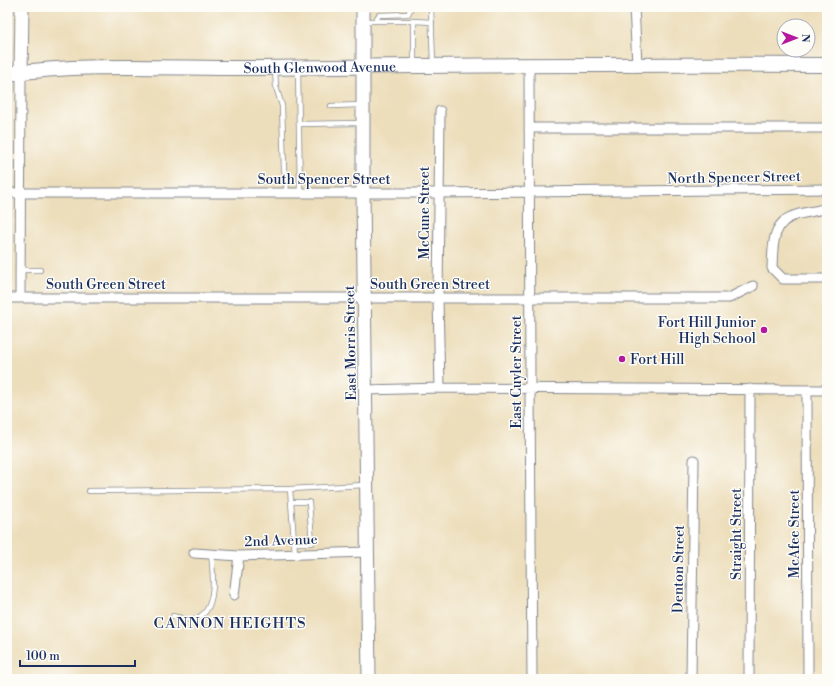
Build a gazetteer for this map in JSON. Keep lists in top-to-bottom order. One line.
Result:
{"streets":{"main road":["South Glenwood Avenue","East Morris Street"],"street":["North Spencer Street","South Spencer Street","McCune Street","South Green Street","East Cuyler Street","Straight Street","McAfee Street","2nd Avenue","Denton Street"]},"crossings":[["South Glenwood Avenue","East Morris Street"],["South Glenwood Avenue","East Cuyler Street"],["North Spencer Street","South Spencer Street"],["South Spencer Street","McCune Street"],["South Spencer Street","East Morris Street"],["South Spencer Street","East Cuyler Street"],["McCune Street","South Green Street"],["South Green Street","East Morris Street"],["South Green Street","East Cuyler Street"],["East Morris Street","2nd Avenue"]],"districts":["CANNON HEIGHTS"],"places":["Fort Hill Junior High School","Fort Hill"],"scale_bar":"100 m","north":"right"}
